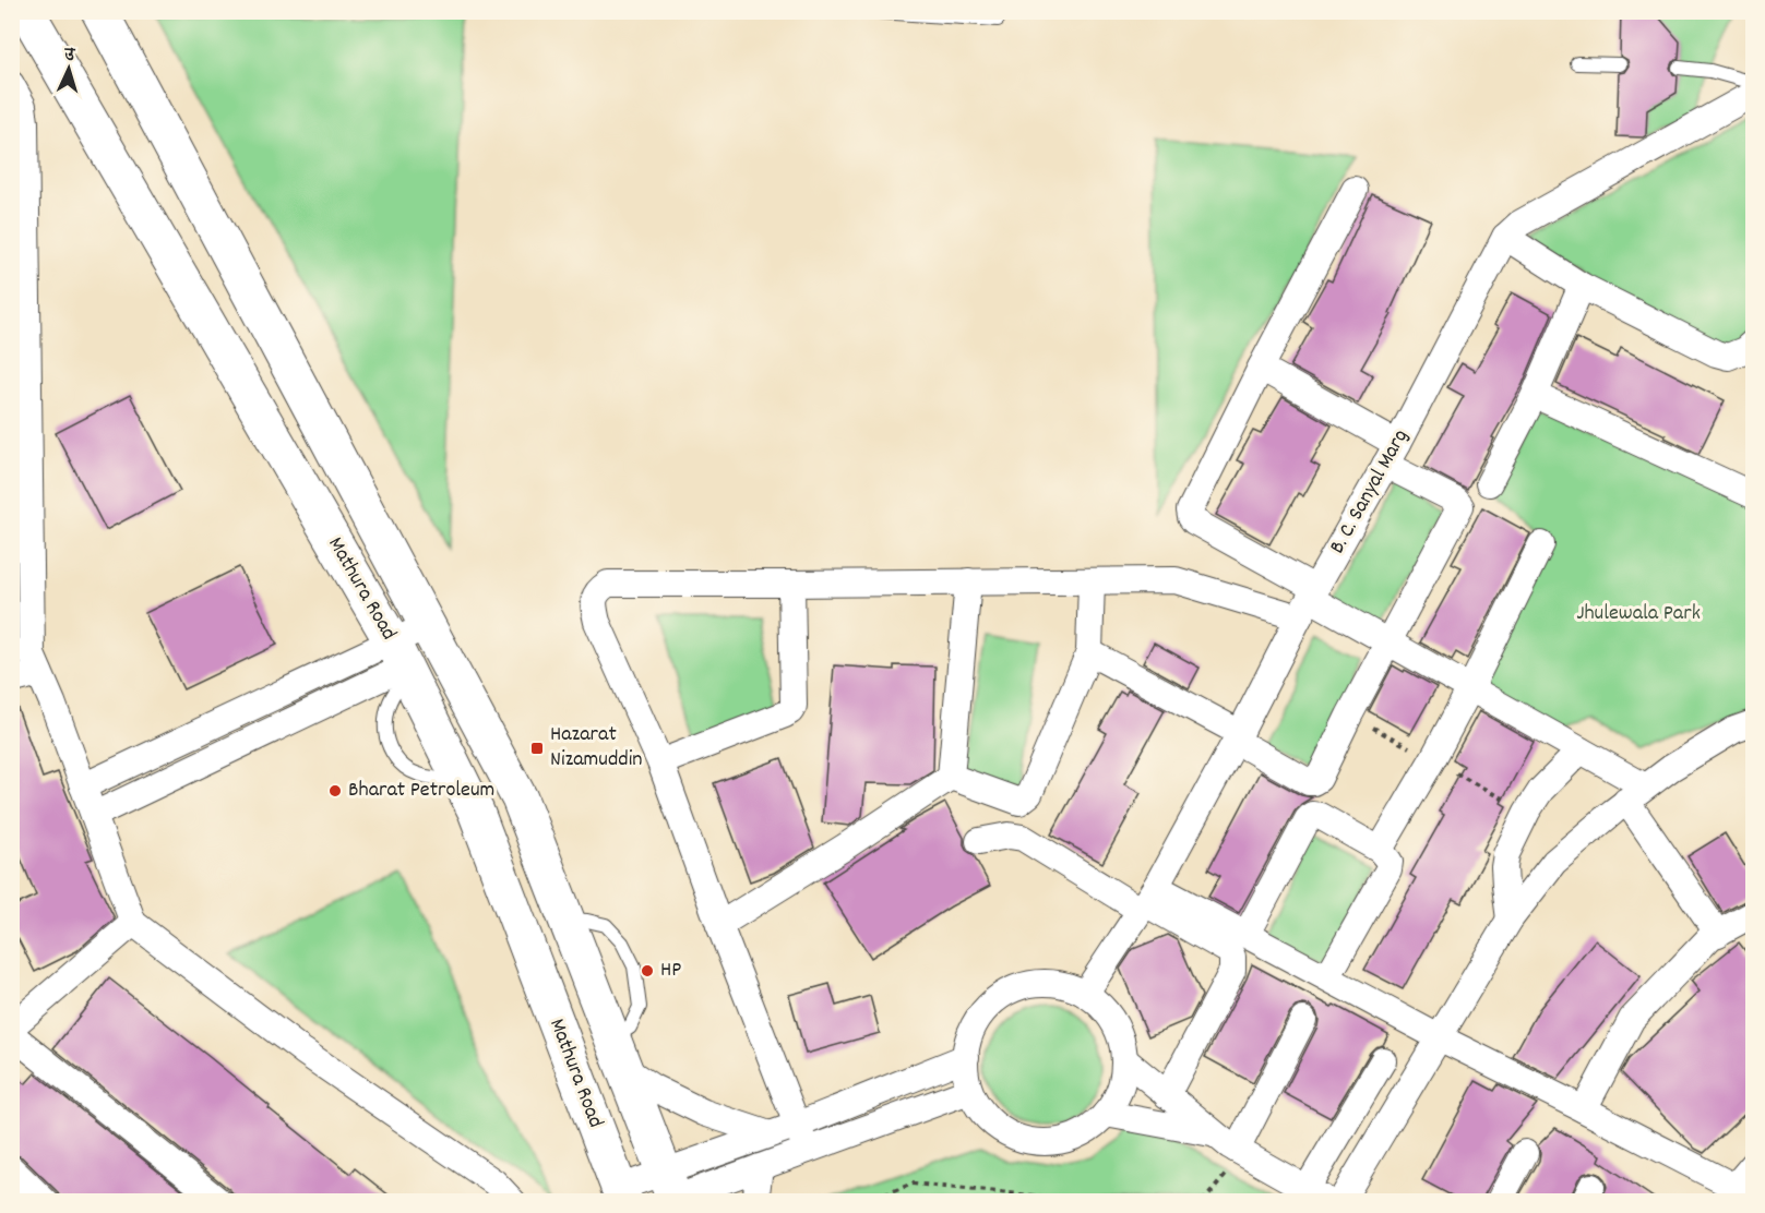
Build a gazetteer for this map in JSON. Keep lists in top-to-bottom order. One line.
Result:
{"streets":{"main road":["Mathura Road"],"street":["B. C. Sanyal Marg"]},"parks":["Jhulewala Park"],"places":{"transit":["Hazarat Nizamuddin"],"other":["Bharat Petroleum","HP"]},"north":"top"}
